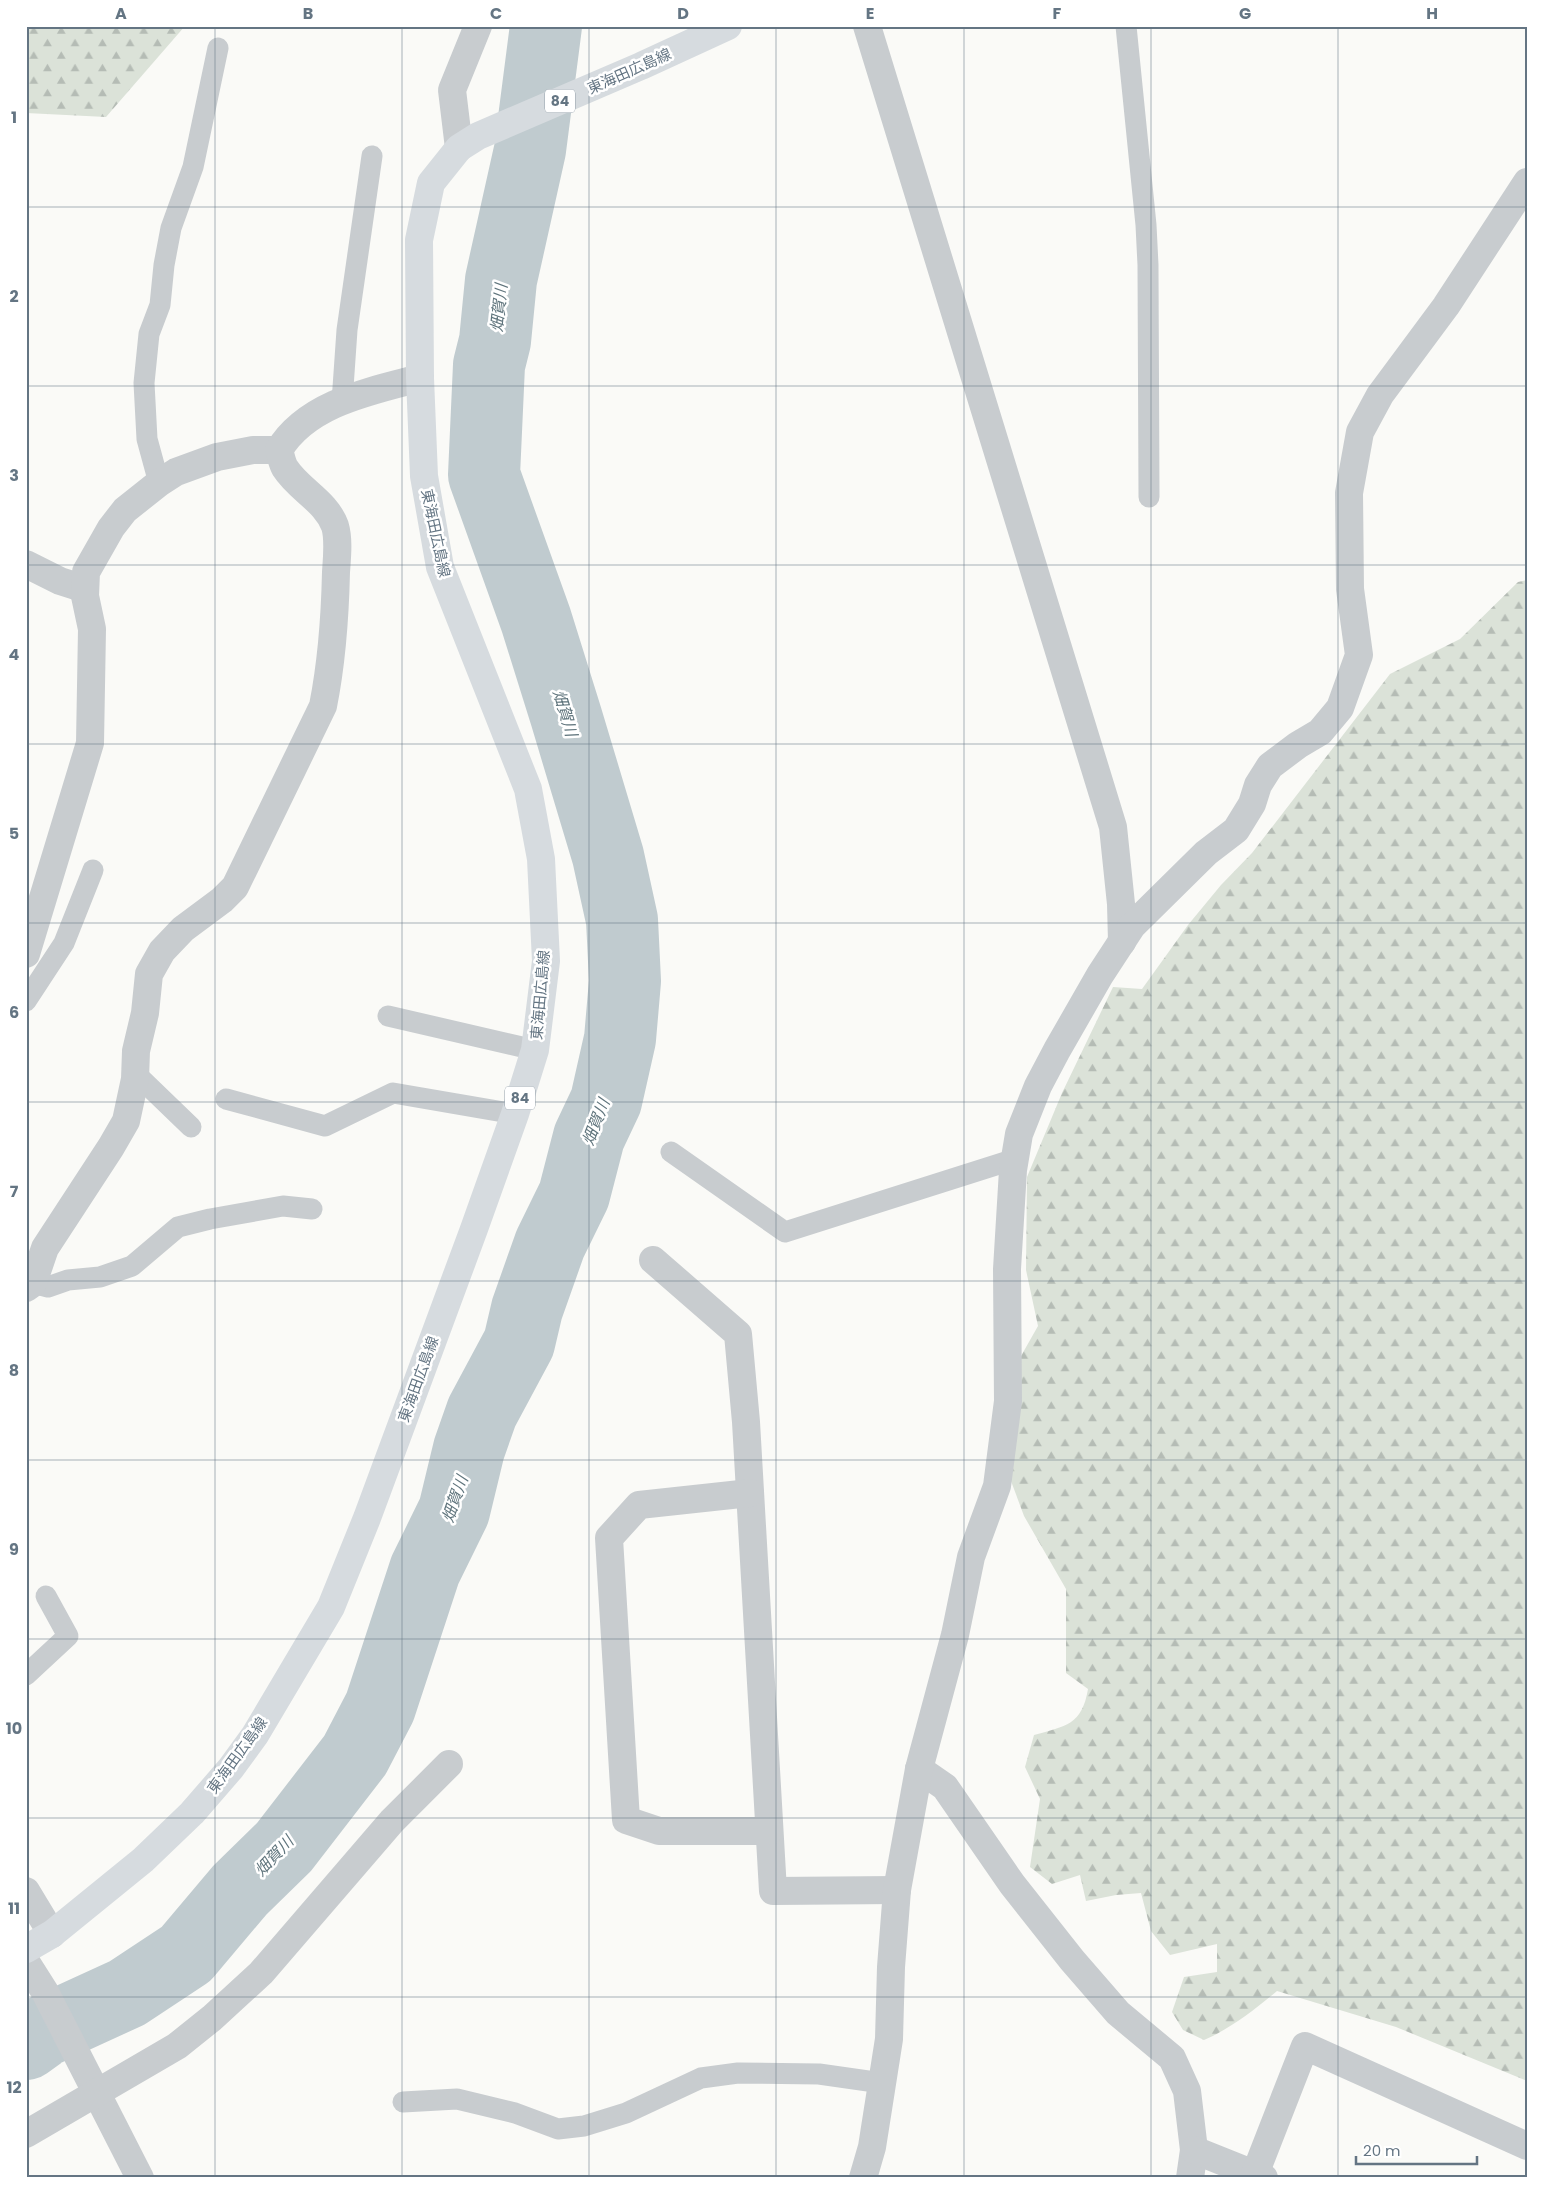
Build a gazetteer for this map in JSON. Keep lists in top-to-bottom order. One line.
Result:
{"streets":{"main road":["東海田広島線","84"]},"water":["畑賀川"],"scale_bar":"20 m","grid":{"columns":["A","B","C","D","E","F","G","H"],"rows":["1","2","3","4","5","6","7","8","9","10","11","12"]}}
